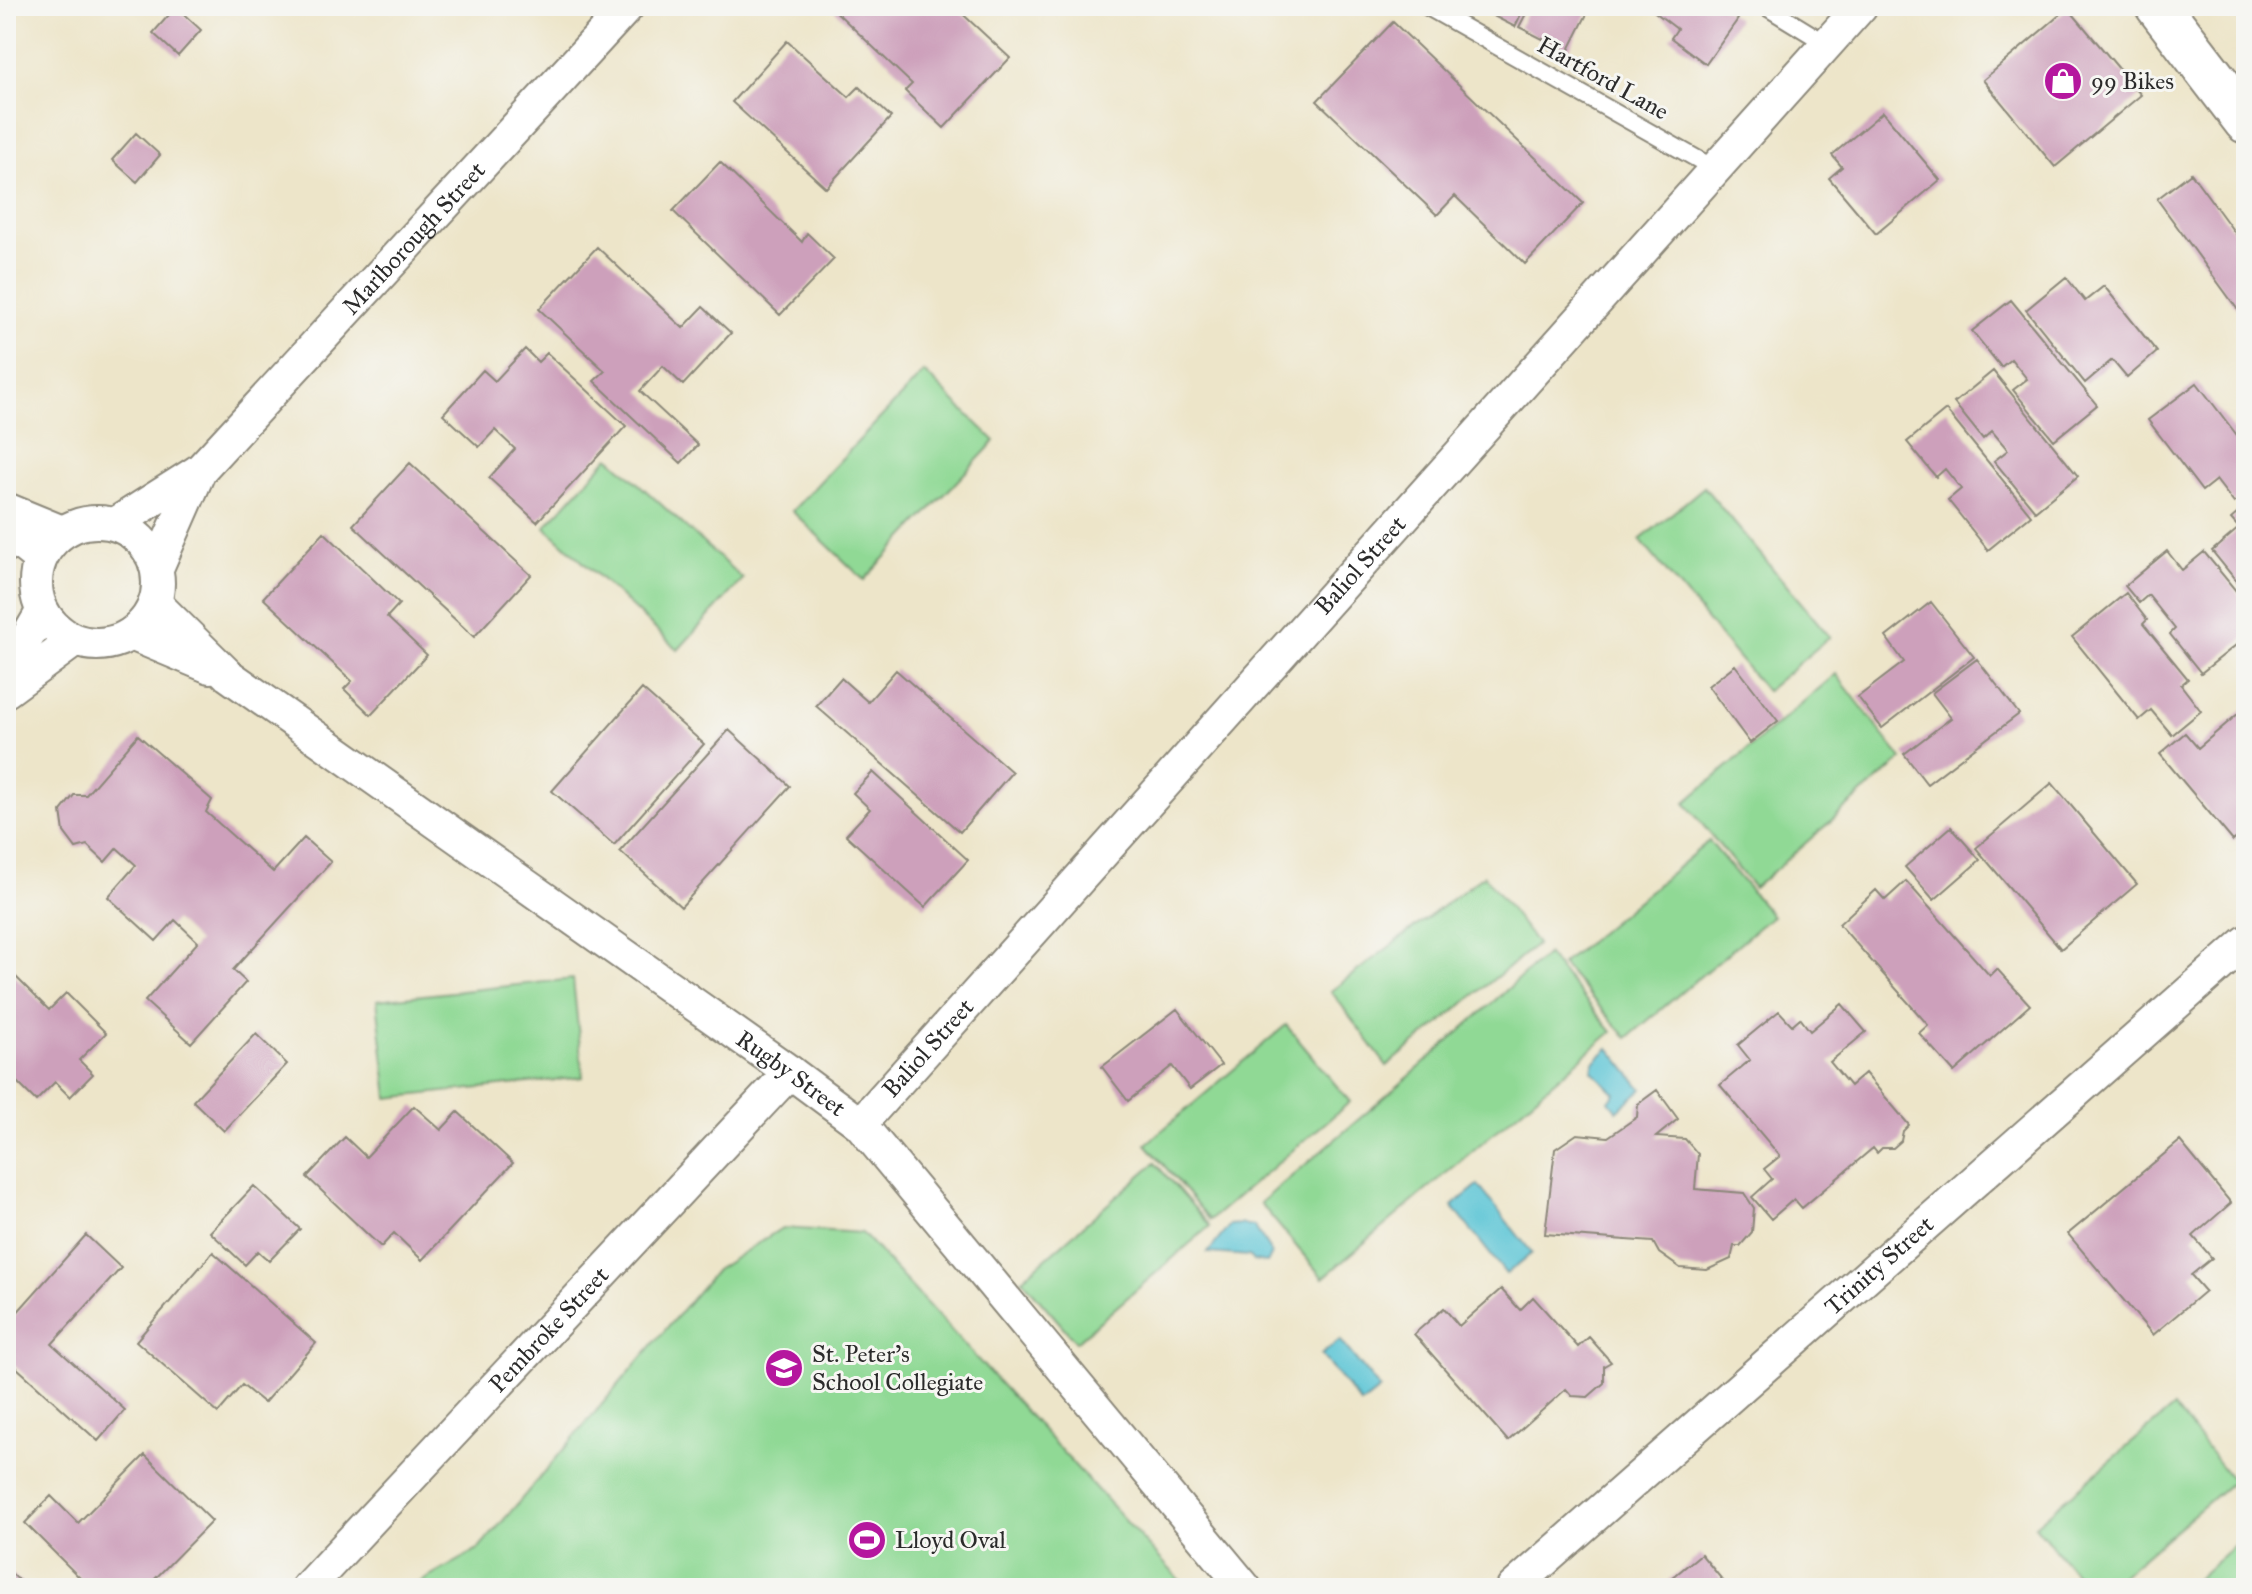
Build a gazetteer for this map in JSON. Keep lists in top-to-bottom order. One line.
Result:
{"streets":{"street":["Marlborough Street","Baliol Street","Rugby Street","Trinity Street","Pembroke Street"],"lane":["Hartford Lane"]},"crossings":[["Hartford Lane","Baliol Street"],["Marlborough Street","Rugby Street"],["Baliol Street","Rugby Street"],["Rugby Street","Pembroke Street"]],"places":{"shop":["99 Bikes"],"school or university":["St. Peter's School Collegiate"],"sports":["Lloyd Oval"]}}
